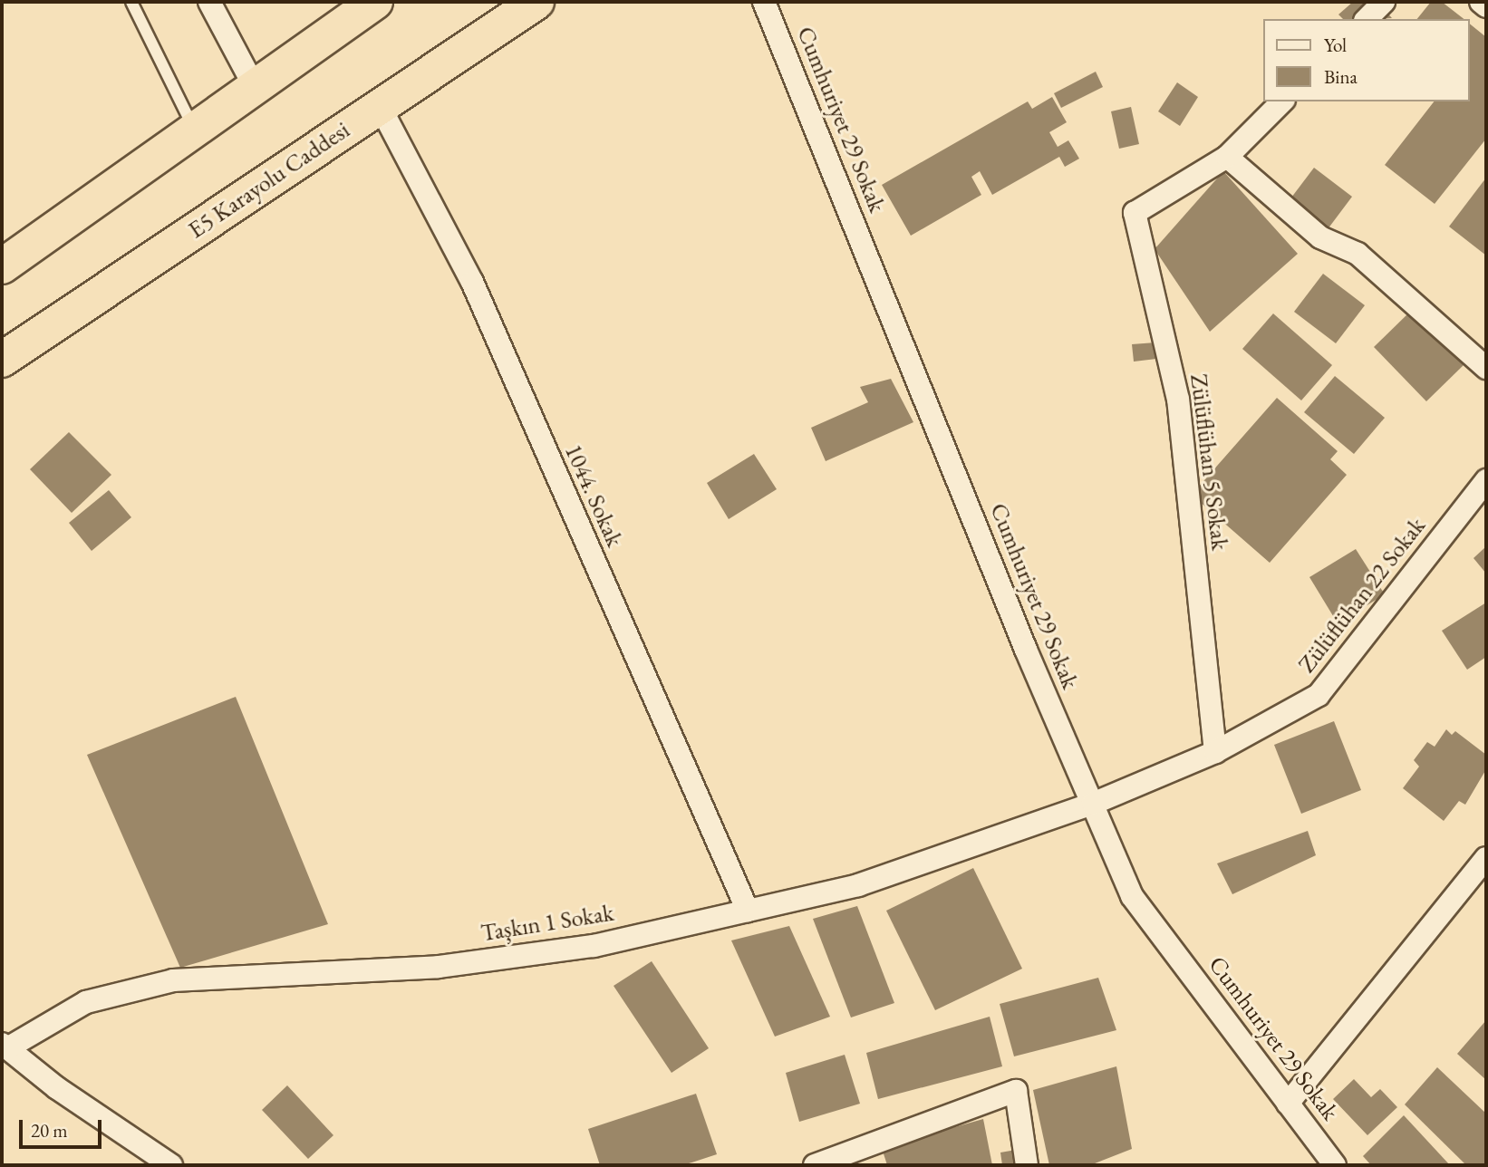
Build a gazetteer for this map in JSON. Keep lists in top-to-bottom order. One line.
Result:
{"streets":{"highway":["E5 Karayolu Caddesi"],"street":["Cumhuriyet 29 Sokak","Zülüflühan 5 Sokak","1044. Sokak","Zülüflühan 22 Sokak","Taşkın 1 Sokak"]},"crossings":[["Cumhuriyet 29 Sokak","Zülüflühan 22 Sokak"],["Cumhuriyet 29 Sokak","Taşkın 1 Sokak"],["E5 Karayolu Caddesi","1044. Sokak"],["Zülüflühan 5 Sokak","Zülüflühan 22 Sokak"],["1044. Sokak","Taşkın 1 Sokak"],["Zülüflühan 22 Sokak","Taşkın 1 Sokak"]],"legend":["Yol","Bina"],"scale_bar":"20 m"}
